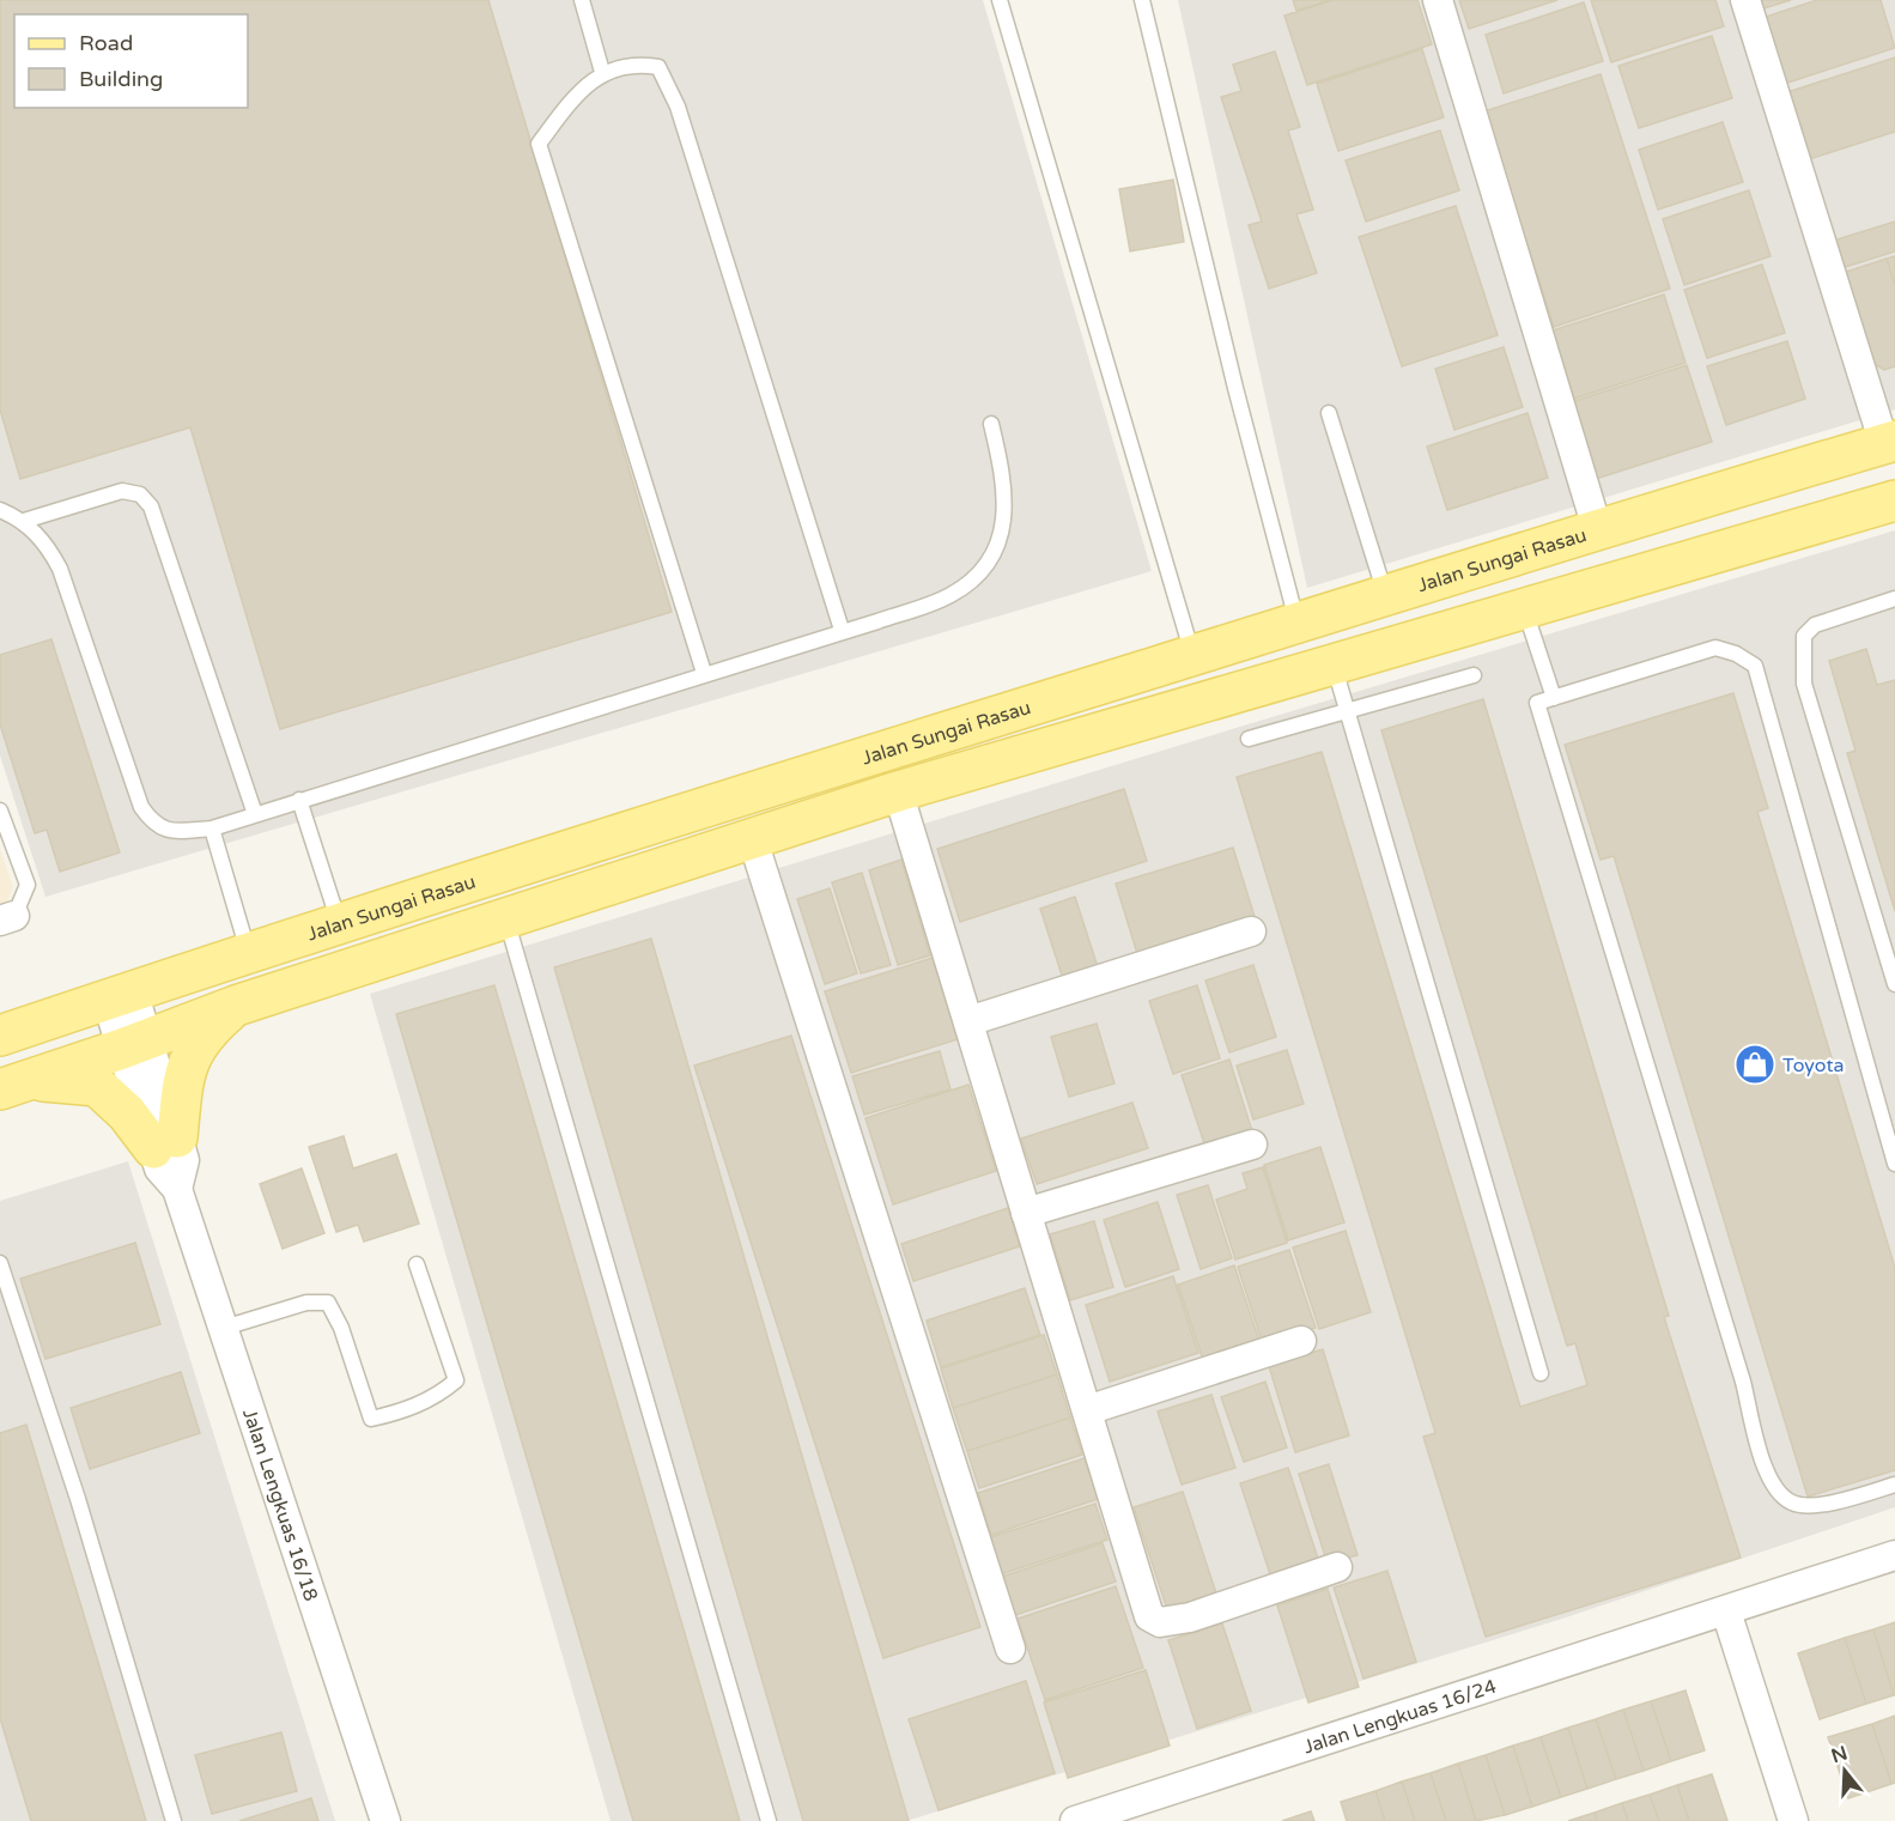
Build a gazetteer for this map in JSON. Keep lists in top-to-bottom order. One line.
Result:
{"streets":{"main road":["Jalan Sungai Rasau"],"street":["Jalan Lengkuas 16/18","Jalan Lengkuas 16/24"]},"crossings":[["Jalan Sungai Rasau","Jalan Lengkuas 16/18"]],"places":{"shop":["Toyota"]},"legend":["Road","Building"],"north":"top"}
